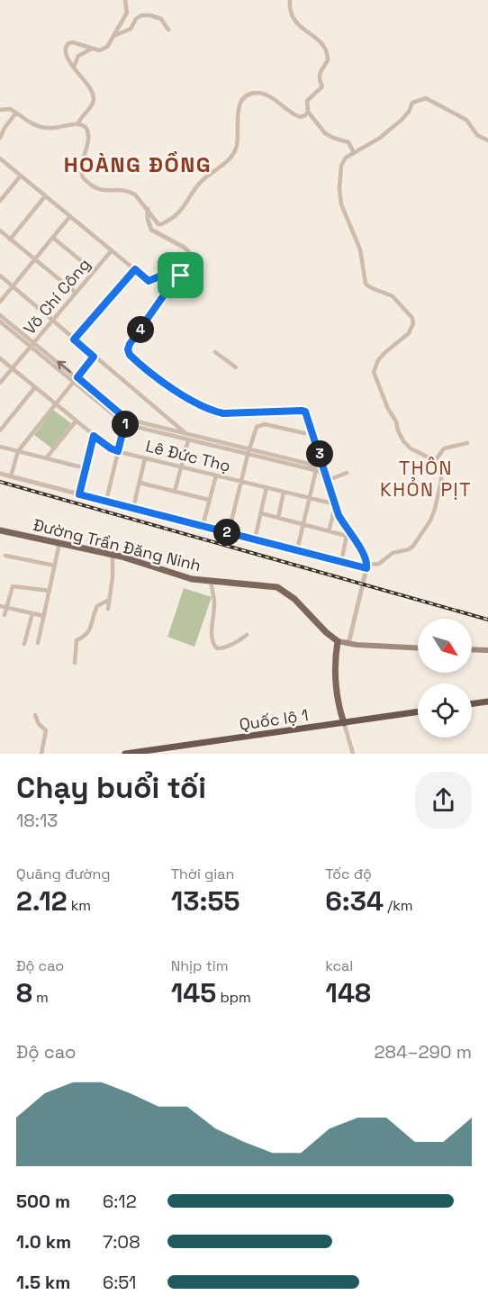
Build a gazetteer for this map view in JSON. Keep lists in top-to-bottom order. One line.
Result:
{"streets":{"highway":["Quốc lộ 1"],"main road":["Đường Trần Đăng Ninh"],"street":["Võ Chí Công","Lê Đức Thọ"]},"crossings":[["Võ Chí Công","Lê Đức Thọ"]],"districts":["HOÀNG ĐỒNG","THÔN KHỎN PỊT"],"north":"bottom right","page":{"pins":["4","1","3","2"],"heading":["Chạy buổi tối","18:13"],"stats":[["Quãng đường","2.12 km"],["Thời gian","13:55"],["Tốc độ","6:34 /km"],["Độ cao","8 m"],["Nhịp tim","145 bpm"],["kcal","148"]],"chart":["Độ cao","284–290 m"],"list":[{"name":"500 m","note":"6:12"},{"name":"1.0 km","note":"7:08"},{"name":"1.5 km","note":"6:51"}]}}
